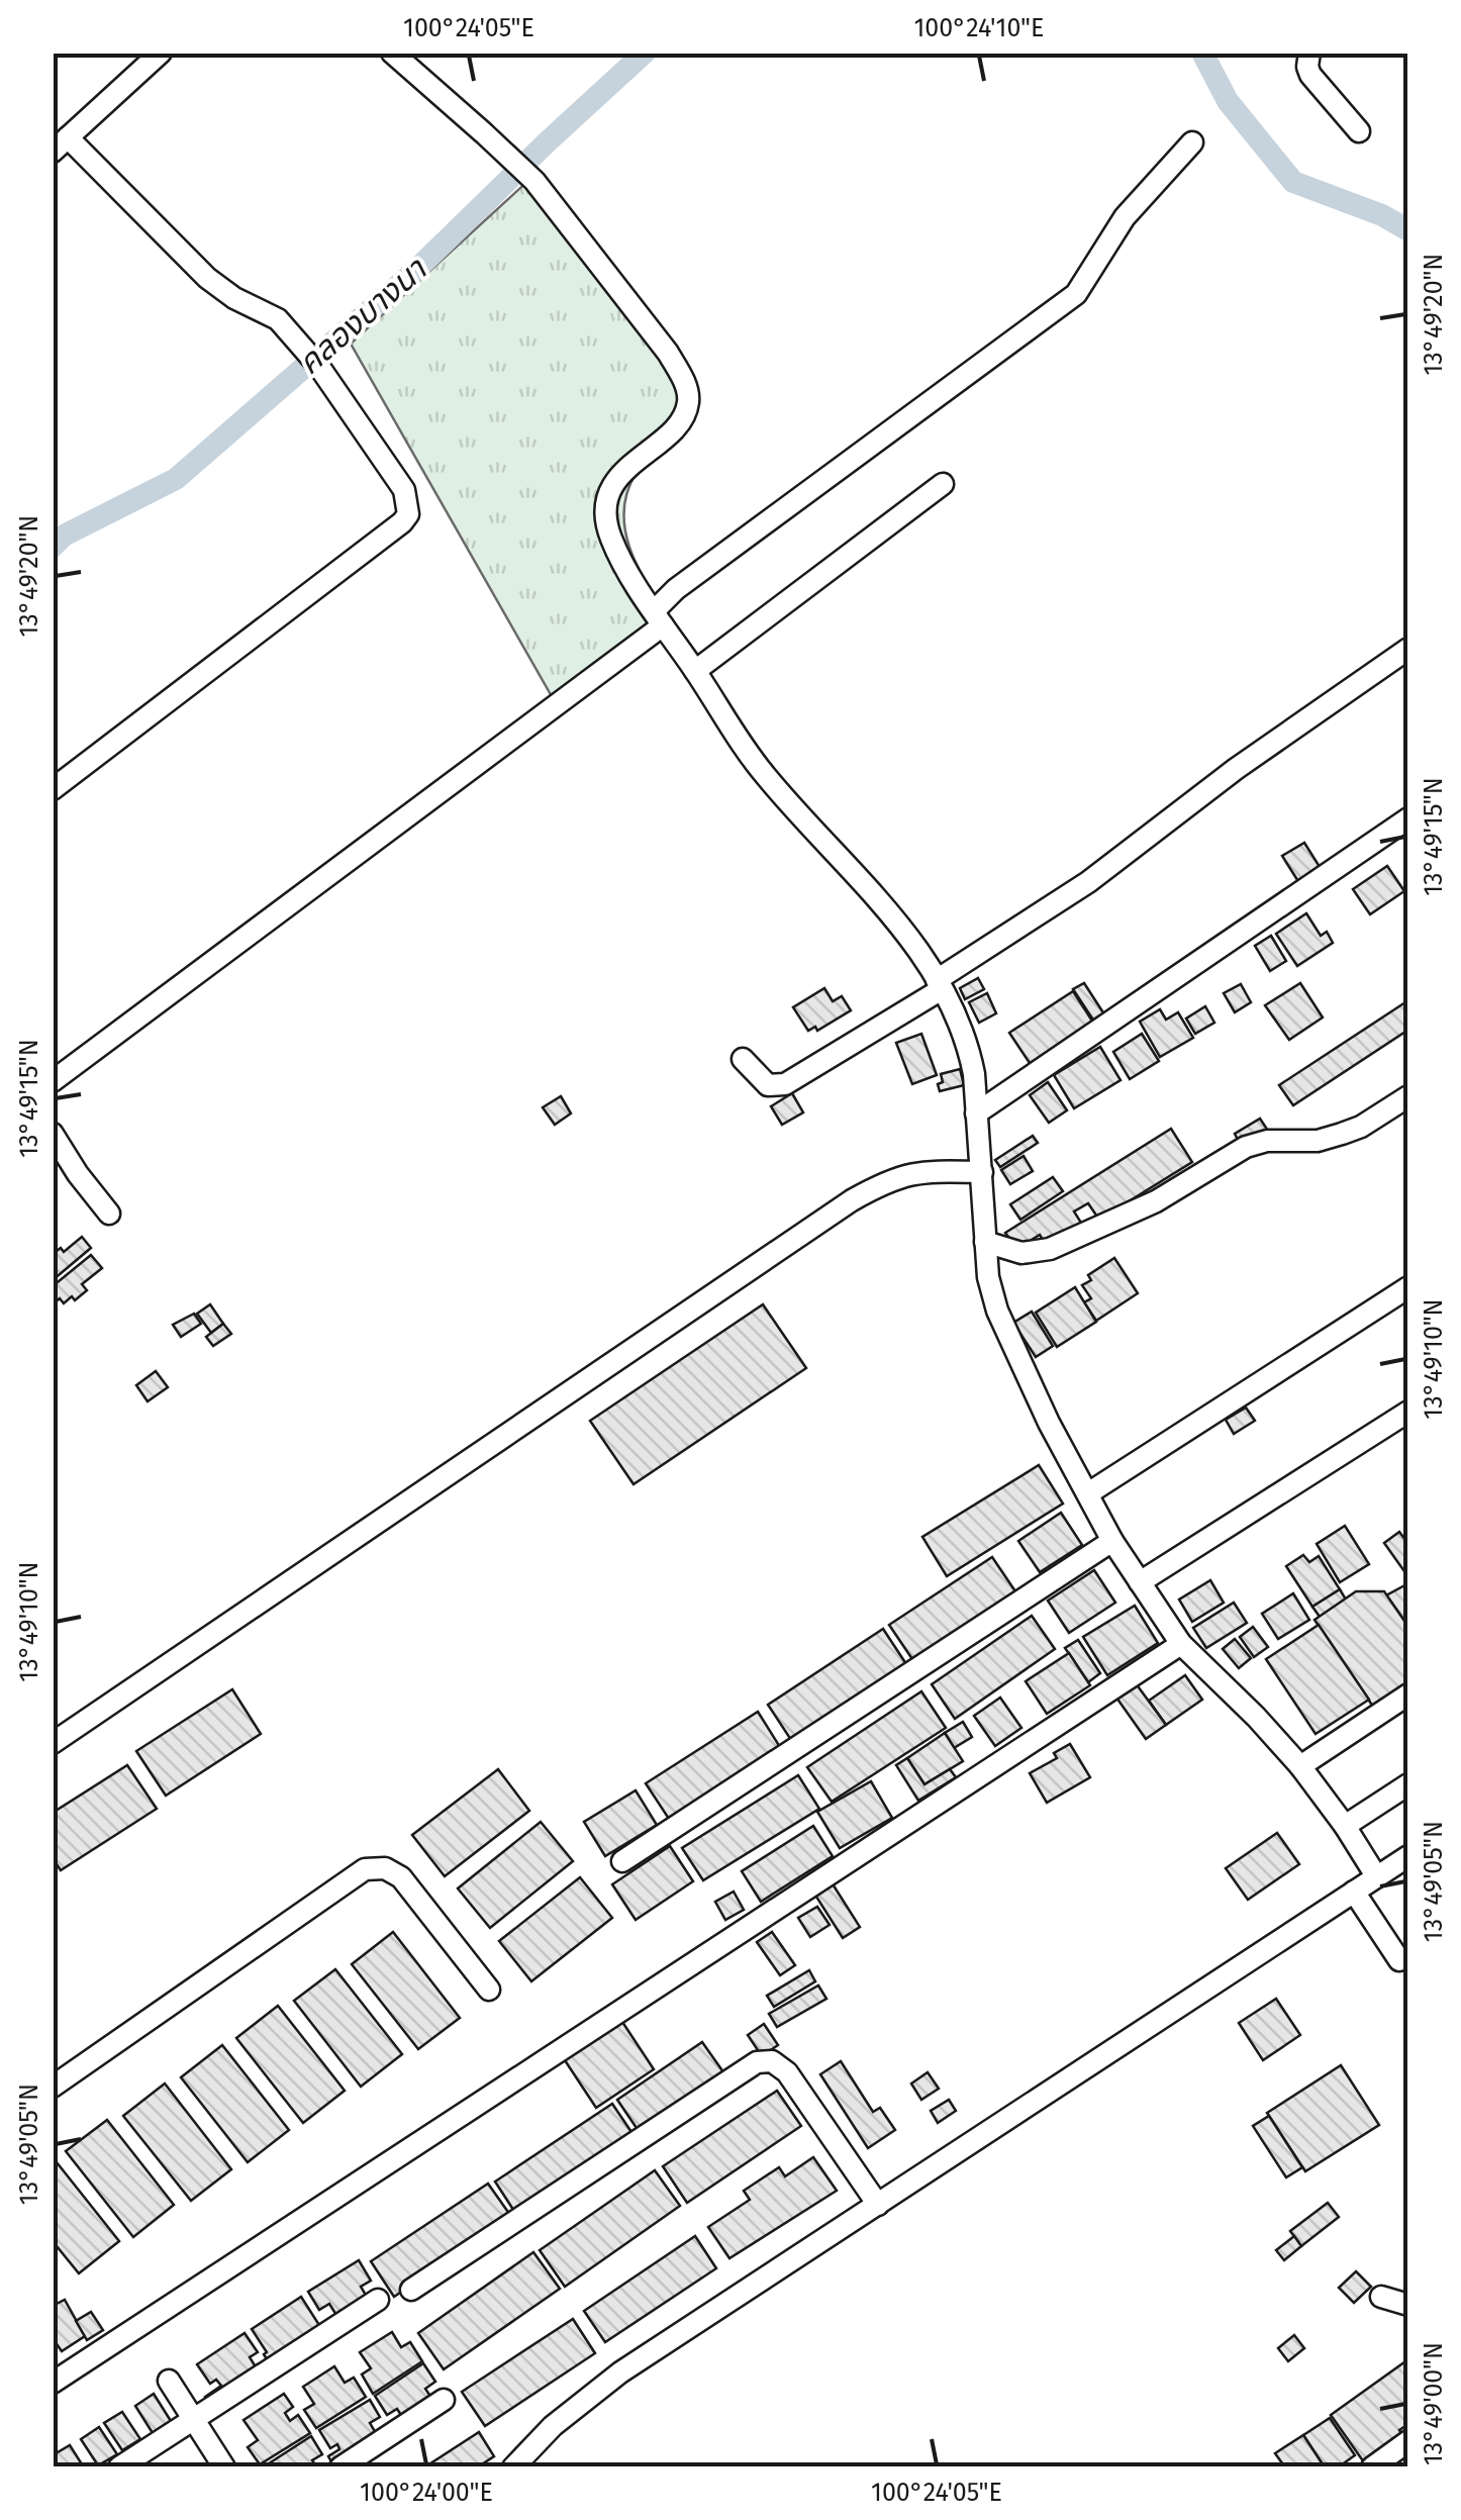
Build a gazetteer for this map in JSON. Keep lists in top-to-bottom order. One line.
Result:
{"water":["คลองบางนา"],"coordinates":["100°24'05\"E","100°24'10\"E","13°49'20\"N","13°49'15\"N","13°49'10\"N","13°49'05\"N","13°49'00\"N","100°24'00\"E"]}
